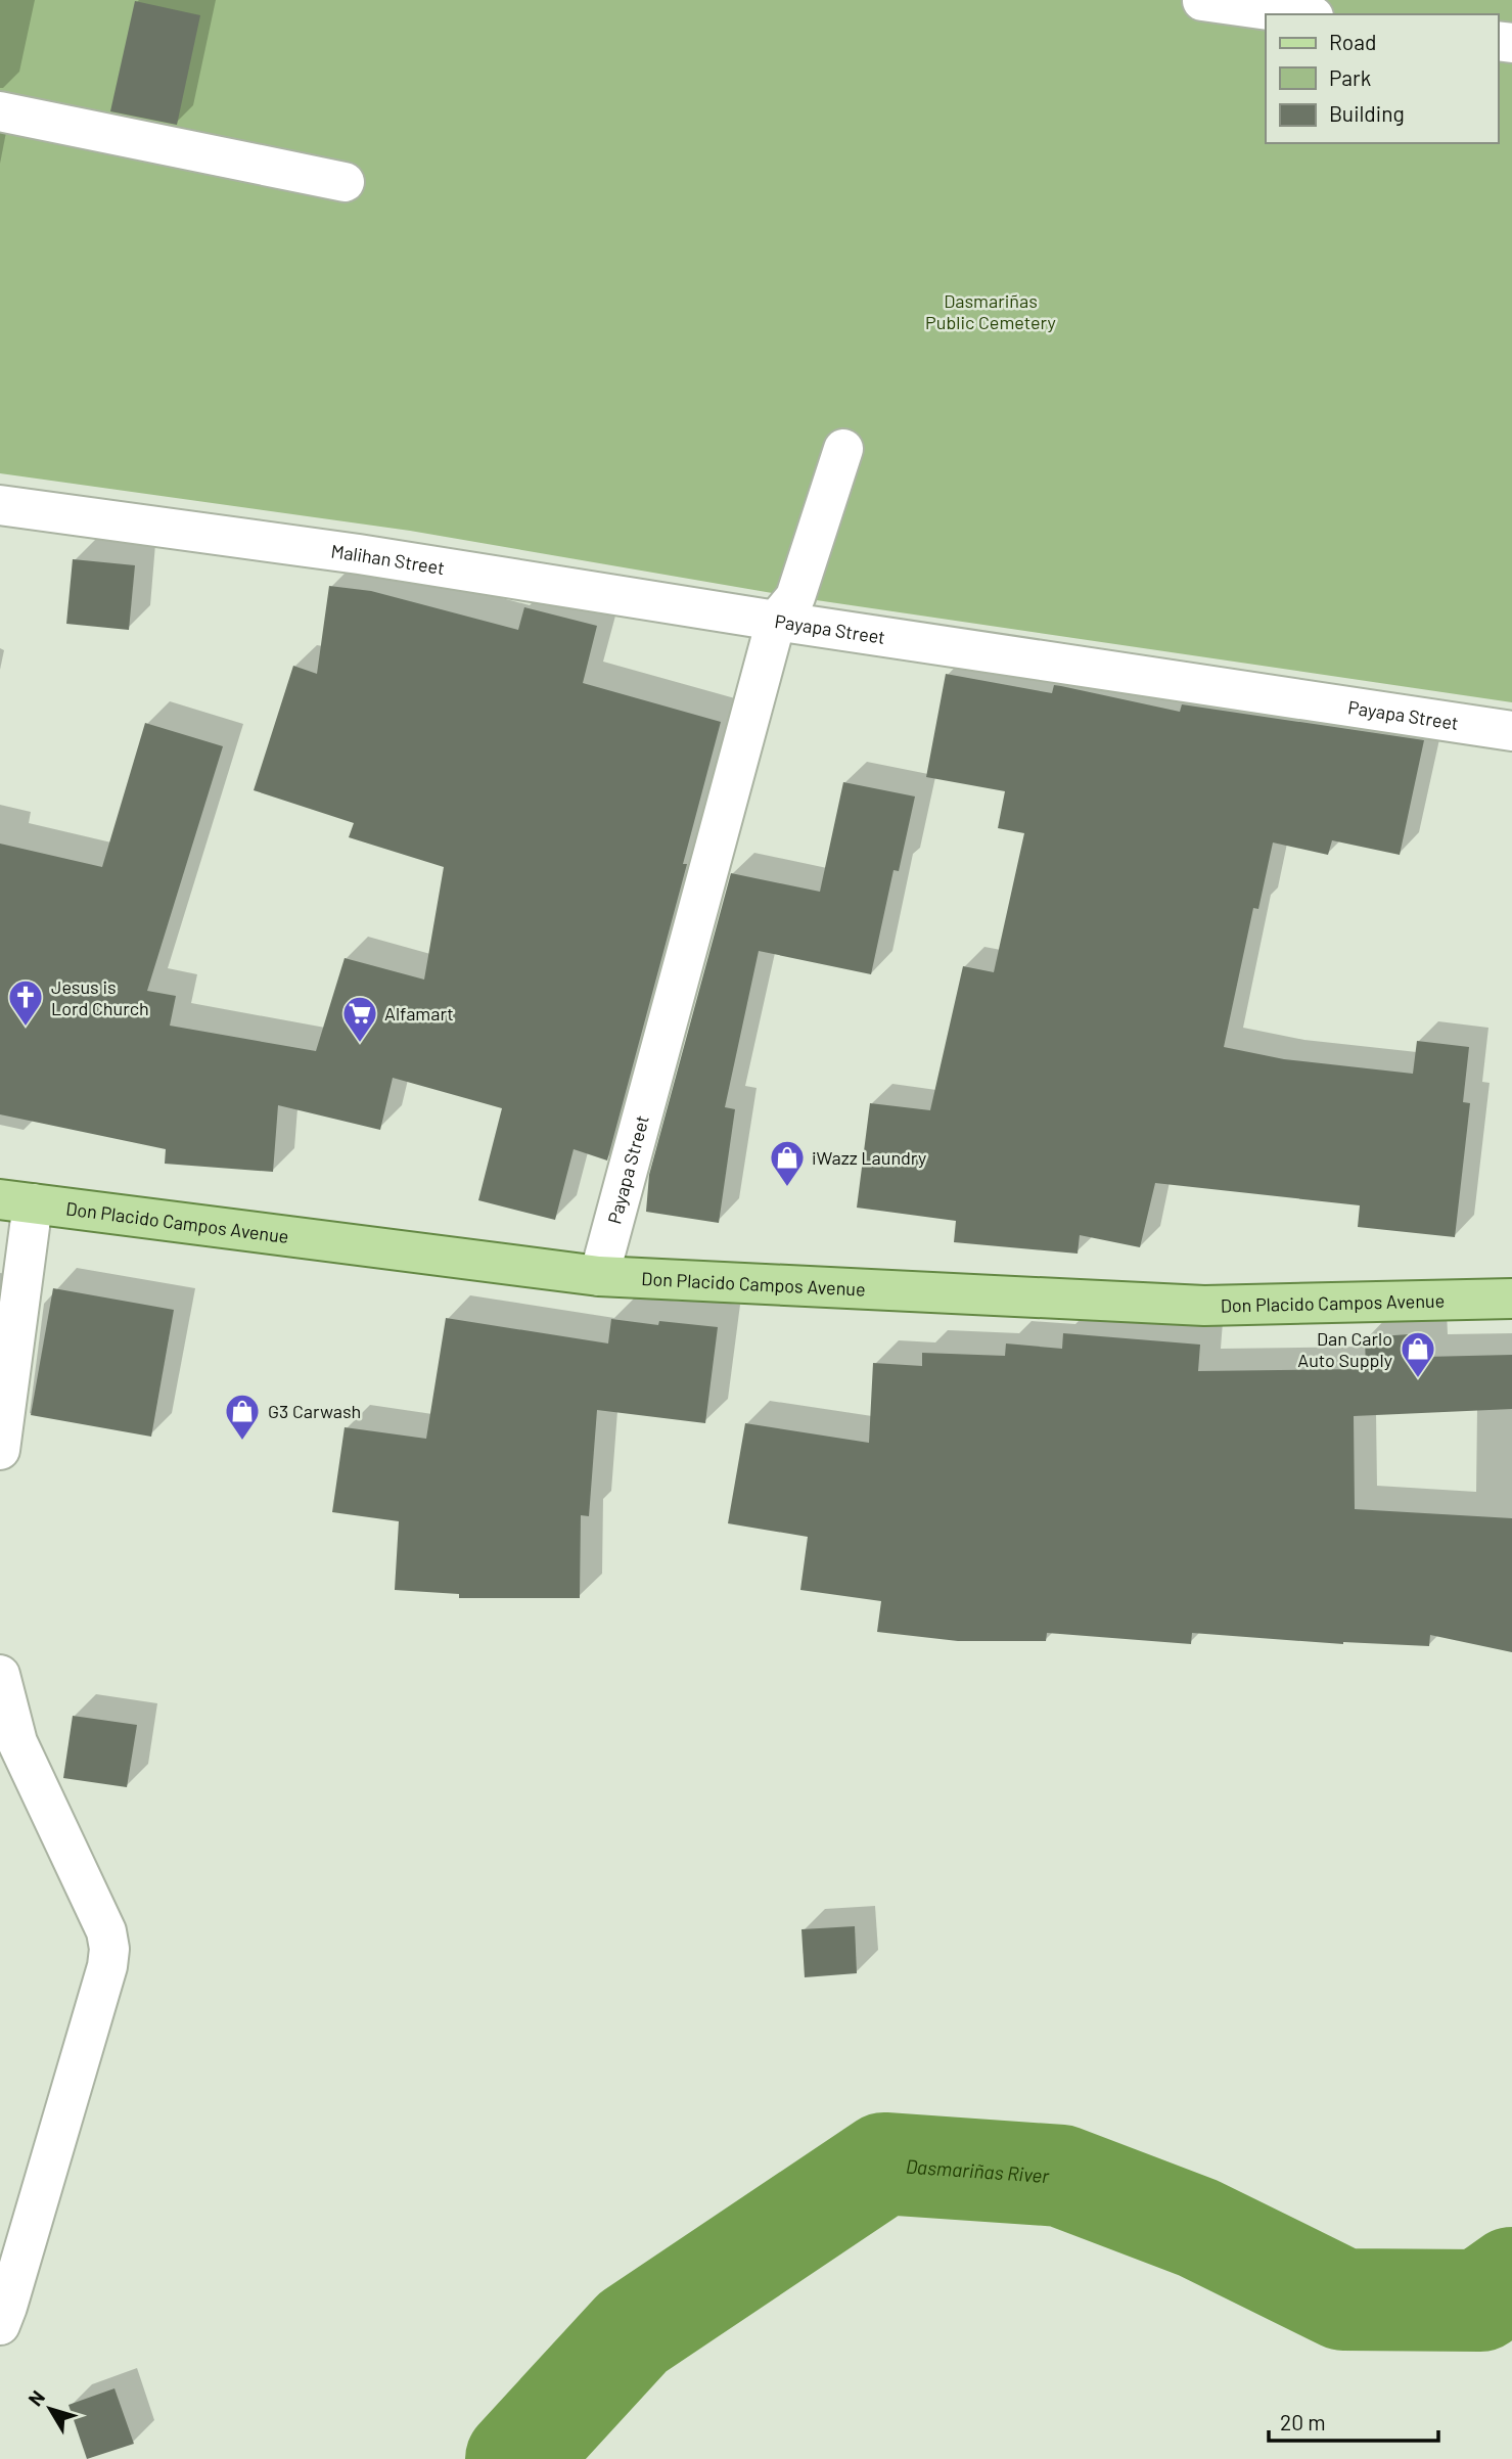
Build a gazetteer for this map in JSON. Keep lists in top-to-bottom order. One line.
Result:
{"streets":{"main road":["Don Placido Campos Avenue"],"street":["Malihan Street","Payapa Street"]},"crossings":[["Malihan Street","Payapa Street"],["Payapa Street","Don Placido Campos Avenue"]],"water":["Dasmariñas River"],"parks":["Dasmariñas Public Cemetery"],"places":{"church":["Jesus is Lord Church"],"supermarket":["Alfamart"],"shop":["iWazz Laundry","Dan Carlo Auto Supply","G3 Carwash"]},"legend":["Road","Park","Building"],"scale_bar":"20 m","north":"top left"}
